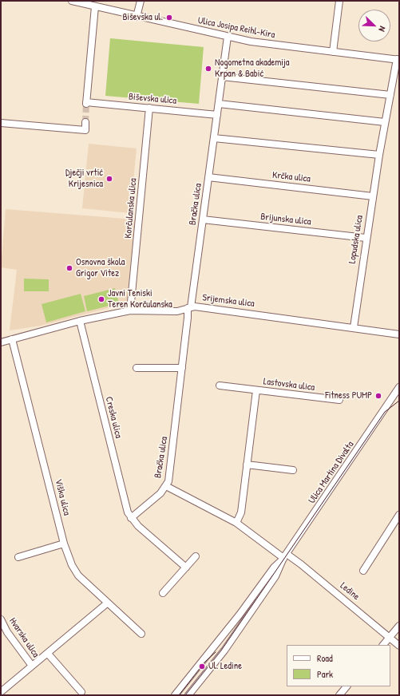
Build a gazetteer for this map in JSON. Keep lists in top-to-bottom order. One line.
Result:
{"streets":{"street":["Ulica Josipa Reihl-Kira","Biševska ulica","Krčka ulica","Bračka ulica","Korčulanska ulica","Brijunska ulica","Lopudska ulica","Srijemska ulica","Lastovska ulica","Creska ulica","Ulica Martina Divalta","Viška ulica","Ledine","Hvarska ulica"]},"crossings":[["Ulica Josipa Reihl-Kira","Biševska ulica"],["Ulica Josipa Reihl-Kira","Bračka ulica"],["Ulica Josipa Reihl-Kira","Lopudska ulica"],["Biševska ulica","Bračka ulica"],["Biševska ulica","Korčulanska ulica"],["Krčka ulica","Bračka ulica"],["Krčka ulica","Lopudska ulica"],["Bračka ulica","Brijunska ulica"],["Bračka ulica","Srijemska ulica"],["Bračka ulica","Creska ulica"],["Korčulanska ulica","Srijemska ulica"],["Brijunska ulica","Lopudska ulica"],["Lopudska ulica","Srijemska ulica"],["Srijemska ulica","Creska ulica"],["Srijemska ulica","Viška ulica"],["Ulica Martina Divalta","Ledine"]],"places":["Biševska ul.","Nogometna akademija Krpan & Babić","Dječji vrtić Krijesnica","Osnovna škola Grigor Vitez","Javni Teniski Teren Korčulanska","Fitness PUMP","Ul. Ledine"],"legend":["Road","Park"],"north":"bottom right"}
